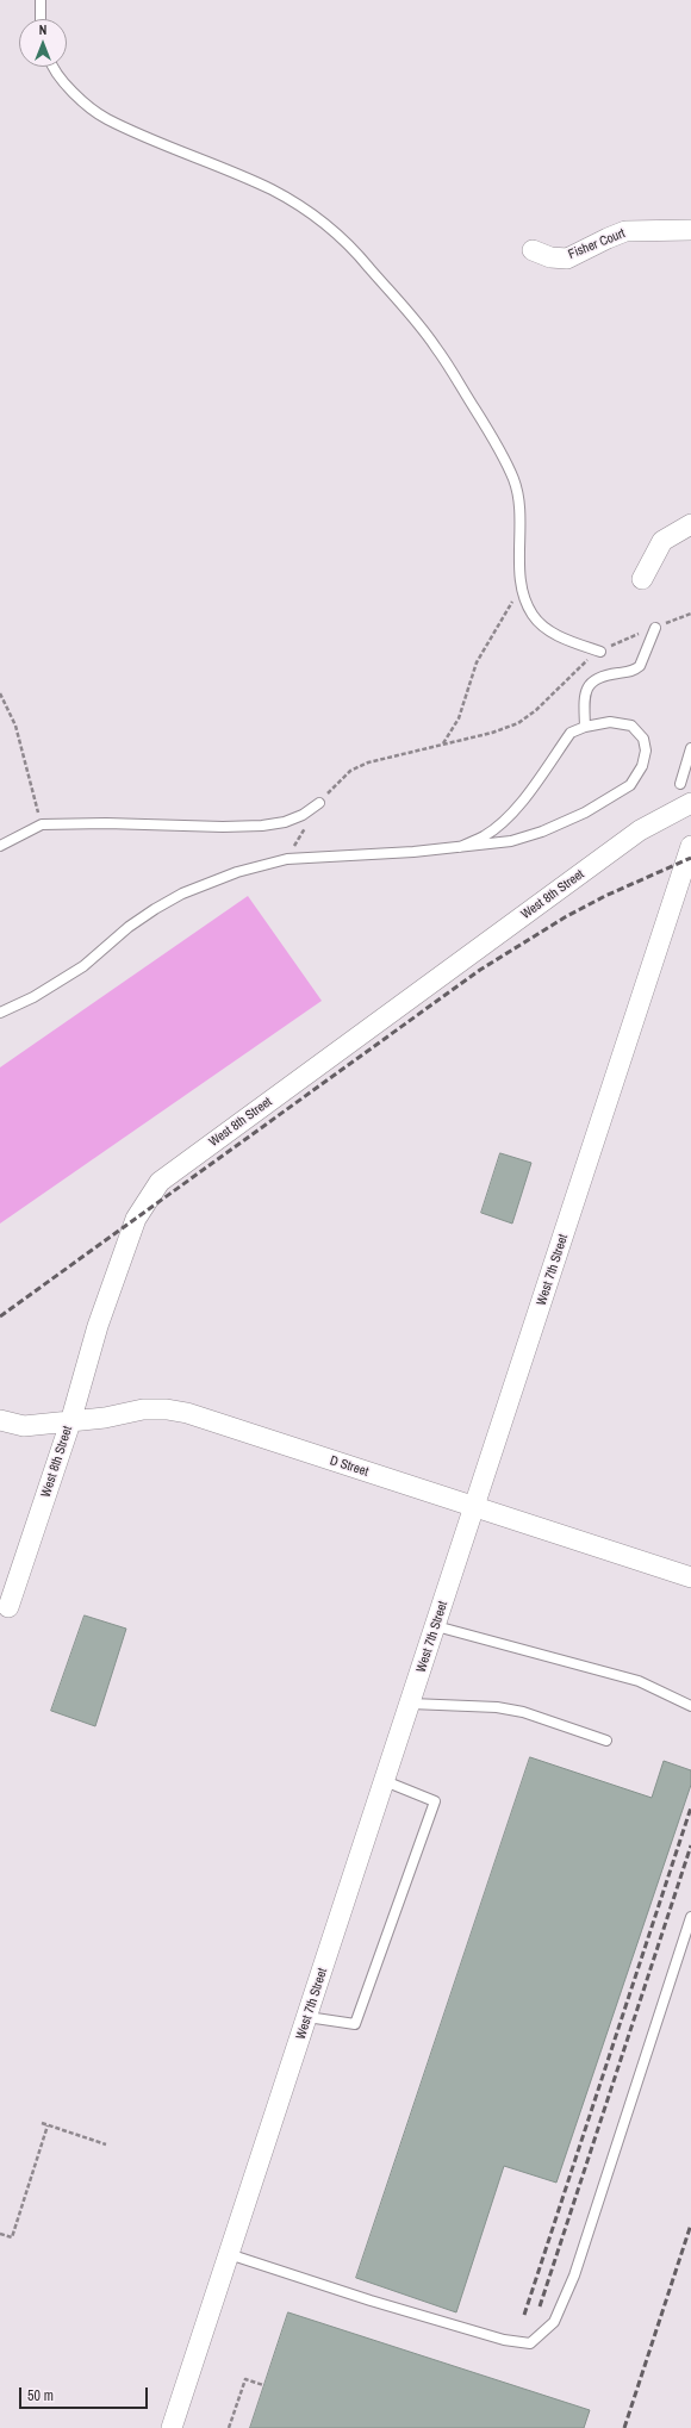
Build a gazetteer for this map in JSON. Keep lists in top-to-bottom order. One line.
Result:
{"streets":{"street":["Fisher Court","West 8th Street","West 7th Street","D Street"]},"crossings":[["West 8th Street","D Street"],["West 7th Street","D Street"]],"scale_bar":"50 m","north":"top"}
